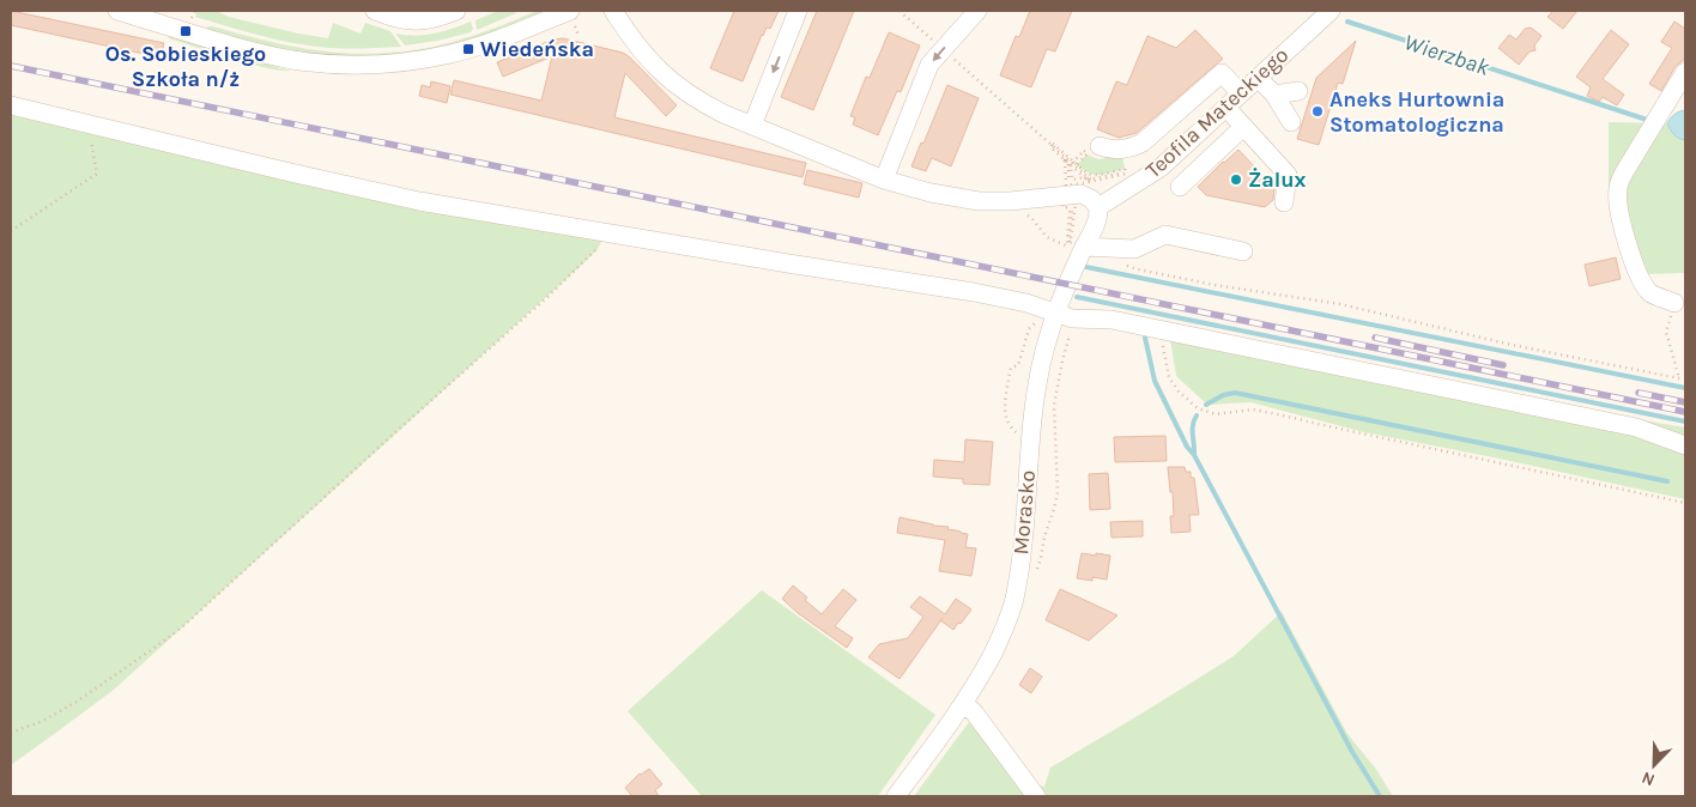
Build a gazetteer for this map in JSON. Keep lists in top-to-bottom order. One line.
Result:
{"streets":{"street":["Teofila Mateckiego","Morasko"]},"crossings":[["Teofila Mateckiego","Morasko"]],"water":["Wierzbak"],"places":{"transit":["Os. Sobieskiego Szkoła n/ż","Wiedeńska"],"other":["Aneks Hurtownia Stomatologiczna","Żalux"]},"north":"bottom left"}
